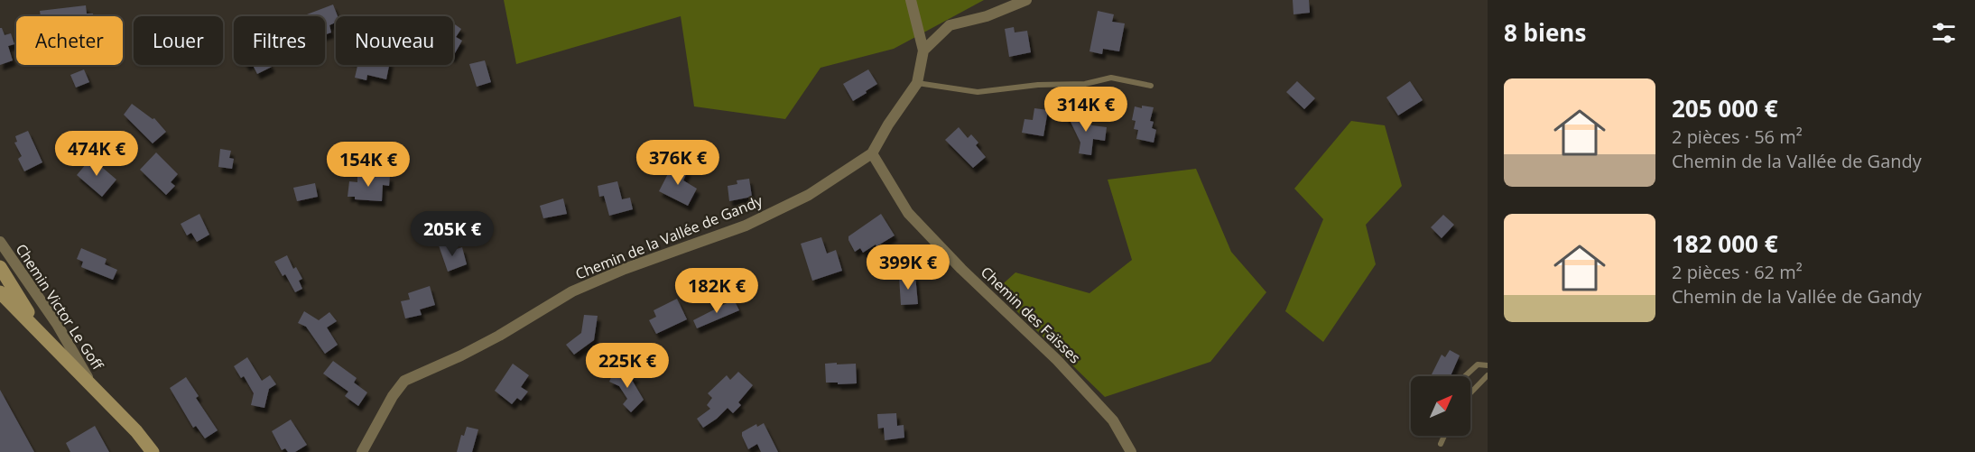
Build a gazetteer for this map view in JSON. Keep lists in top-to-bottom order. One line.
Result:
{"streets":{"street":["Chemin de la Vallée de Gandy","Chemin Victor Le Goff","Chemin des Faïsses"]},"crossings":[["Chemin de la Vallée de Gandy","Chemin des Faïsses"]],"north":"top right","page":{"heading":"8 biens","chip":["Acheter","Louer","Filtres","Nouveau"],"list":[{"name":"205 000 €","note":"2 pièces · 56 m² · Chemin de la Vallée de Gandy"},{"name":"182 000 €","note":"2 pièces · 62 m² · Chemin de la Vallée de Gandy"}],"price":["314K €","474K €","376K €","154K €","205K €","399K €","182K €","225K €"]}}
